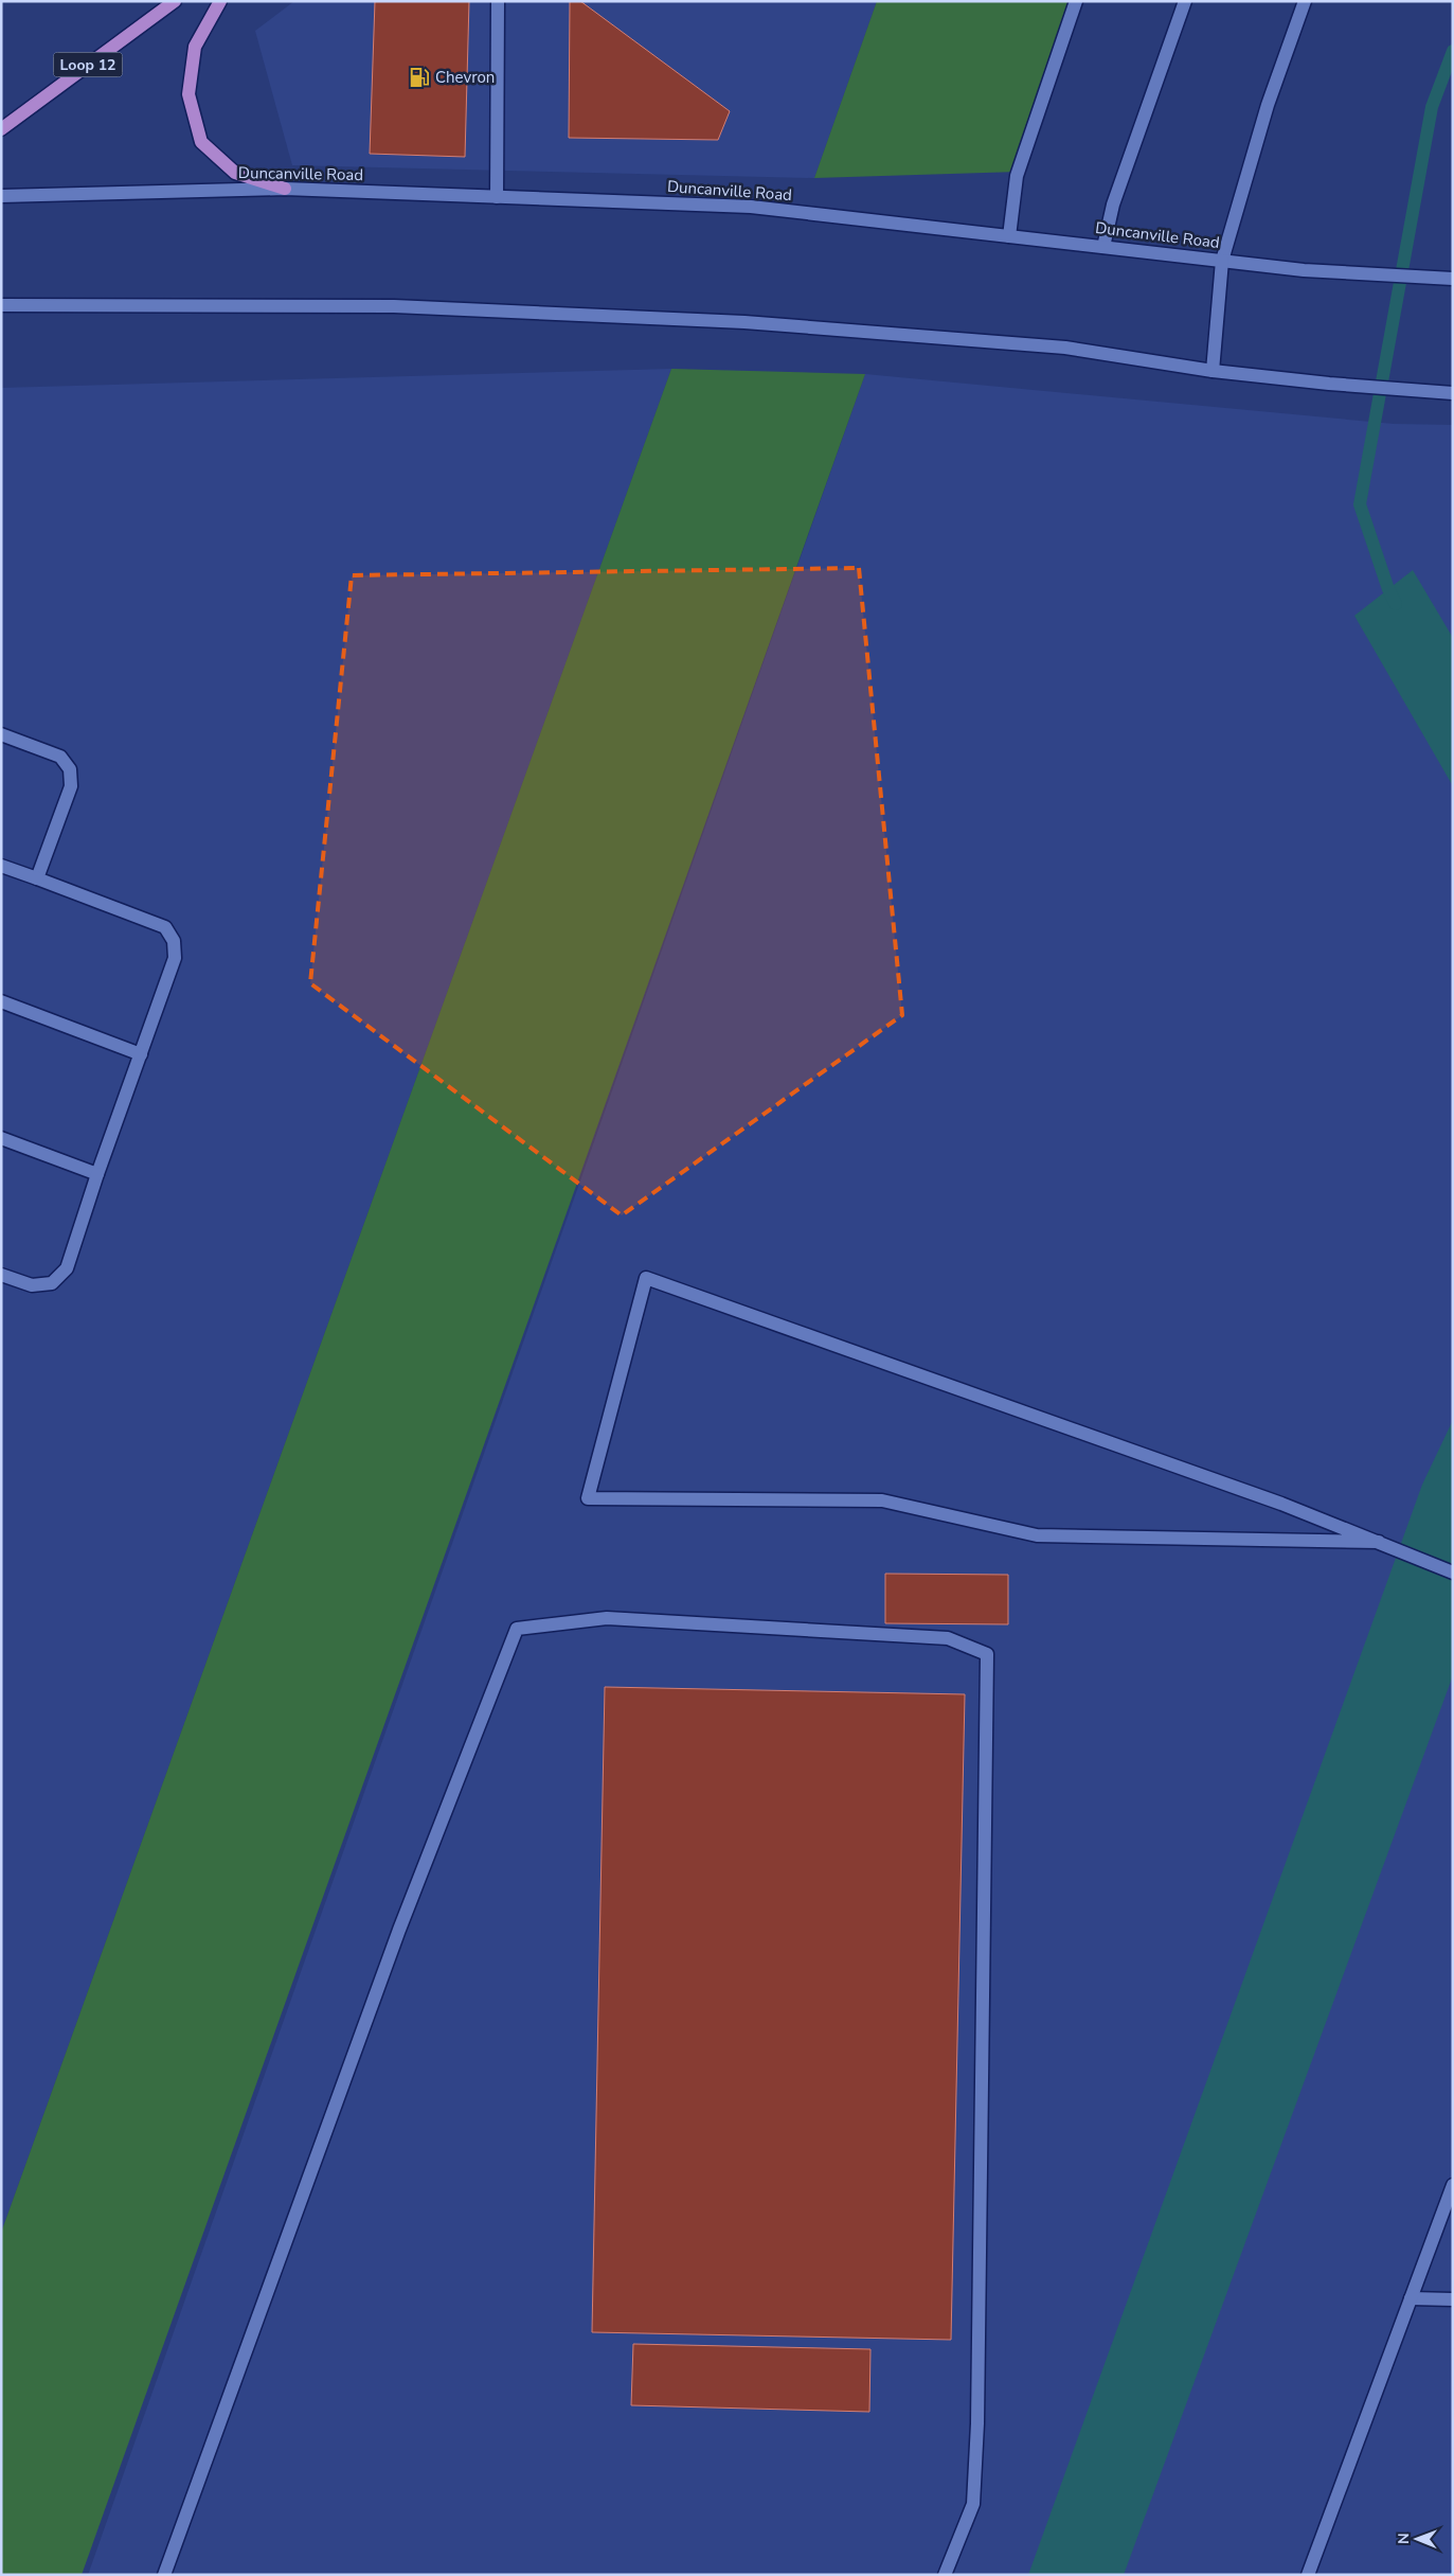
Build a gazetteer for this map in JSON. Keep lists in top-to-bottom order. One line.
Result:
{"streets":{"main road":["Loop 12","Duncanville Road"]},"places":{"fuel station":["Chevron"]},"north":"left"}
